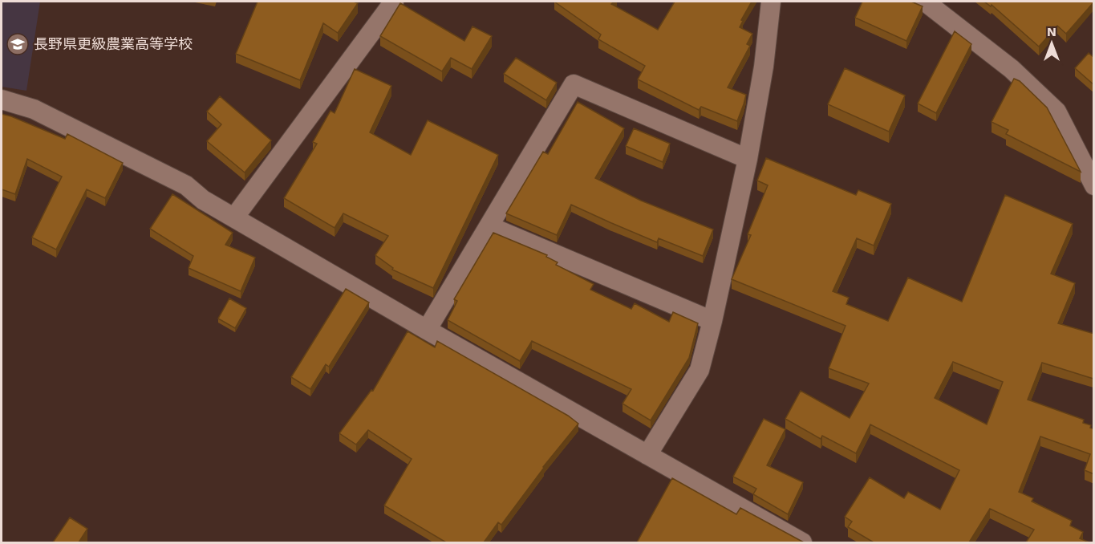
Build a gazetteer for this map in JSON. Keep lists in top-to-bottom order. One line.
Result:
{"places":{"school or university":["長野県更級農業高等学校"]},"north":"top"}
